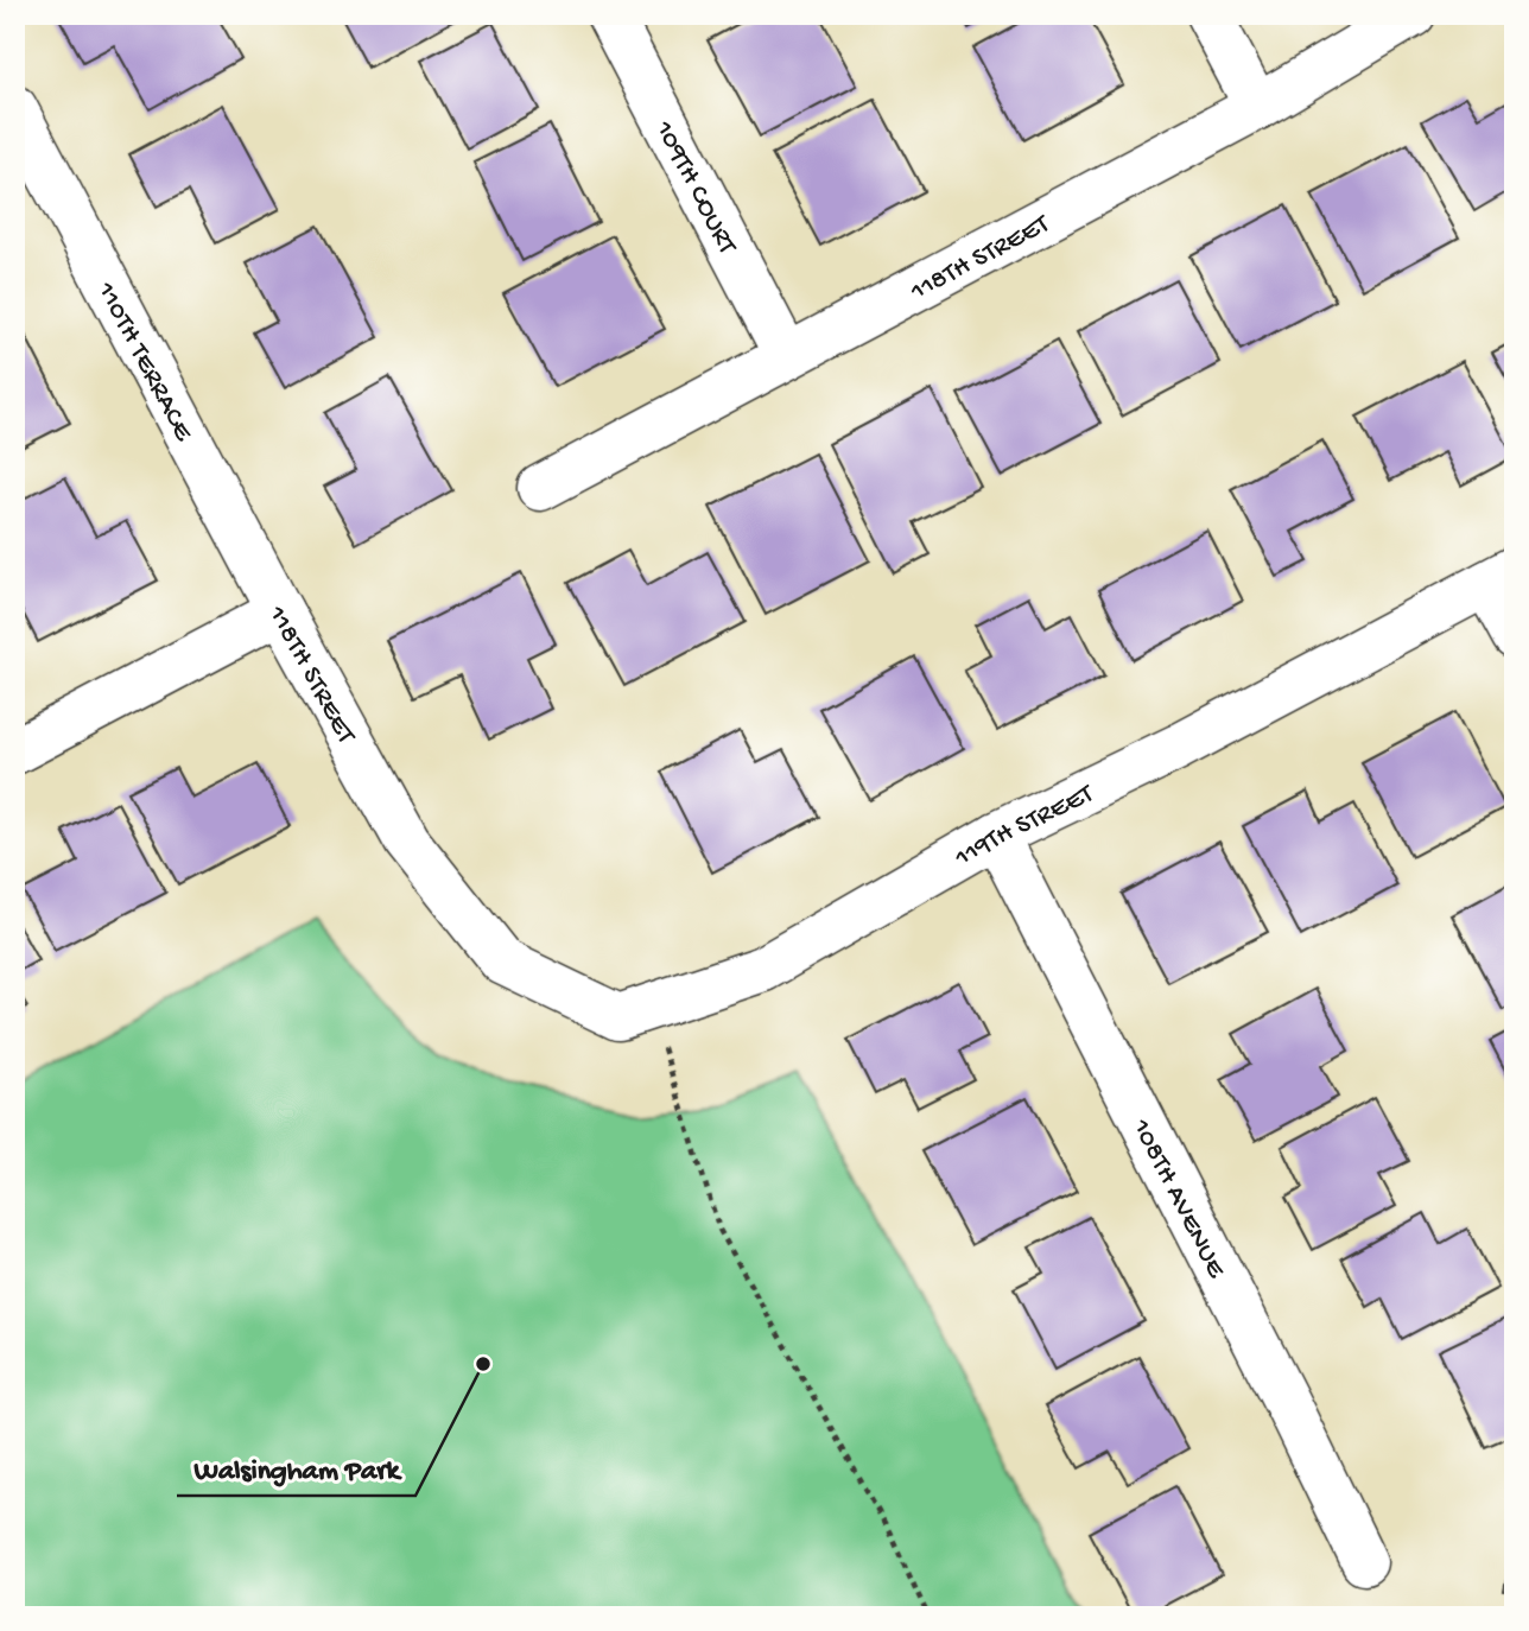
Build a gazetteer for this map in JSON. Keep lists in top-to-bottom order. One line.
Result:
{"streets":{"street":["109TH COURT","118TH STREET","110TH TERRACE","119TH STREET","108TH AVENUE"]},"crossings":[["109TH COURT","118TH STREET"],["118TH STREET","110TH TERRACE"],["118TH STREET","119TH STREET"],["119TH STREET","108TH AVENUE"]],"places":["Walsingham Park"]}
